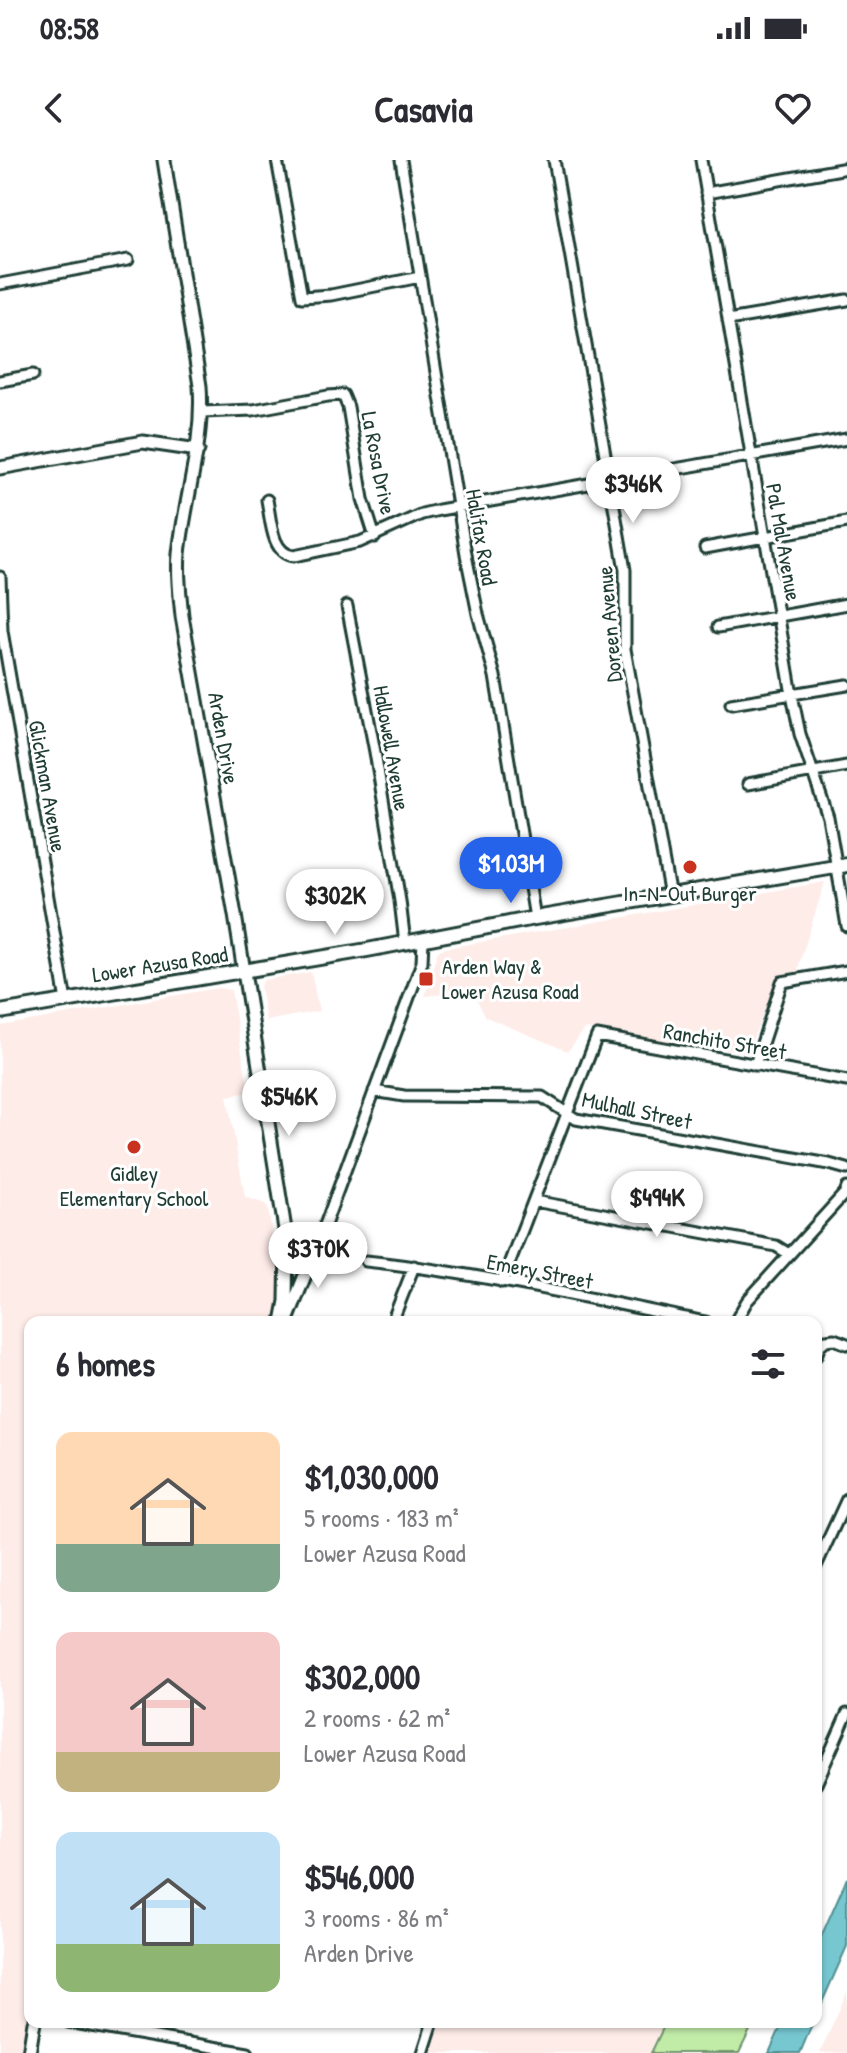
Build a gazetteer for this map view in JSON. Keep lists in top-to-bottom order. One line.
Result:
{"streets":{"main road":["Lower Azusa Road"],"street":["La Rosa Drive","Halifax Road","Pal Mal Avenue","Doreen Avenue","Arden Drive","Hallowell Avenue","Glickman Avenue","Ranchito Street","Mulhall Street","Emery Street"]},"crossings":[["La Rosa Drive","Arden Drive"],["Halifax Road","Lower Azusa Road"],["Pal Mal Avenue","Lower Azusa Road"],["Doreen Avenue","Lower Azusa Road"],["Arden Drive","Lower Azusa Road"],["Hallowell Avenue","Lower Azusa Road"],["Glickman Avenue","Lower Azusa Road"],["Ranchito Street","Mulhall Street"]],"places":{"other":["In-N-Out Burger","Gidley Elementary School"],"transit":["Arden Way & Lower Azusa Road"]},"page":{"status":"08:58","header":"Casavia","price":["$346K","$1.03M","$302K","$546K","$494K","$370K"],"heading":"6 homes","list":[{"name":"$1,030,000","note":"5 rooms · 183 m² · Lower Azusa Road"},{"name":"$302,000","note":"2 rooms · 62 m² · Lower Azusa Road"},{"name":"$546,000","note":"3 rooms · 86 m² · Arden Drive"}]}}
